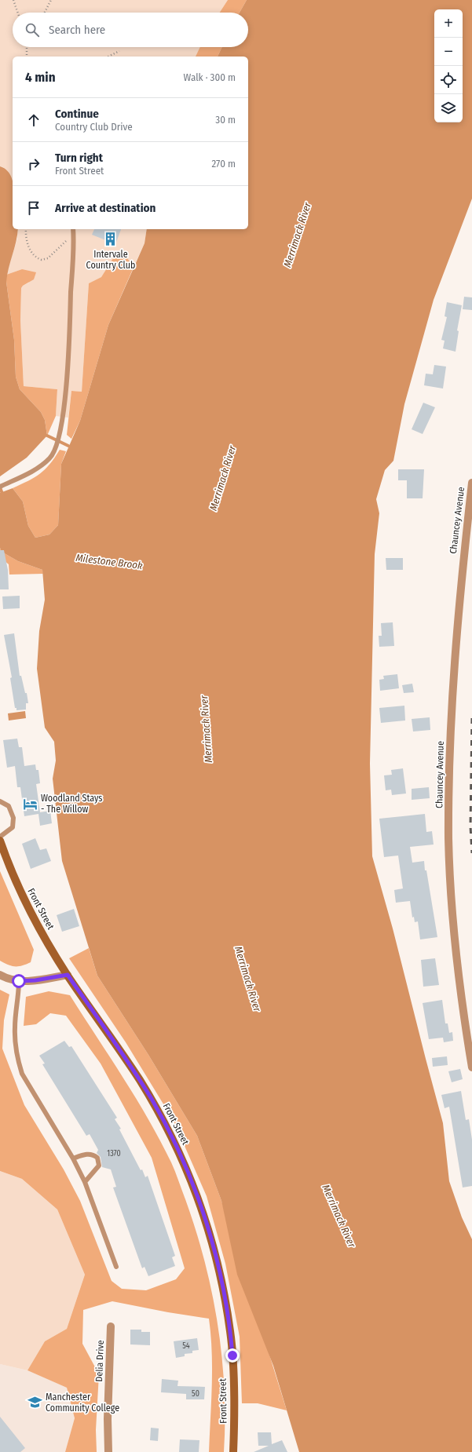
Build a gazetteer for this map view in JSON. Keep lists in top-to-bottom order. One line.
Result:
{"streets":{"main road":["Front Street"],"street":["Chauncey Avenue","Delia Drive"]},"water":["Merrimack River","Milestone Brook"],"places":{"building":["Intervale Country Club"],"hotel":["Woodland Stays - The Willow"],"school or university":["Manchester Community College"]},"house_numbers":["1370","54","50"],"page":{"map_buttons":["+","−"],"search":"Search here","heading":["4 min","Walk · 300 m"],"list":[["Continue","Country Club Drive","30 m"],["Turn right","Front Street","270 m"],"Arrive at destination"]}}
